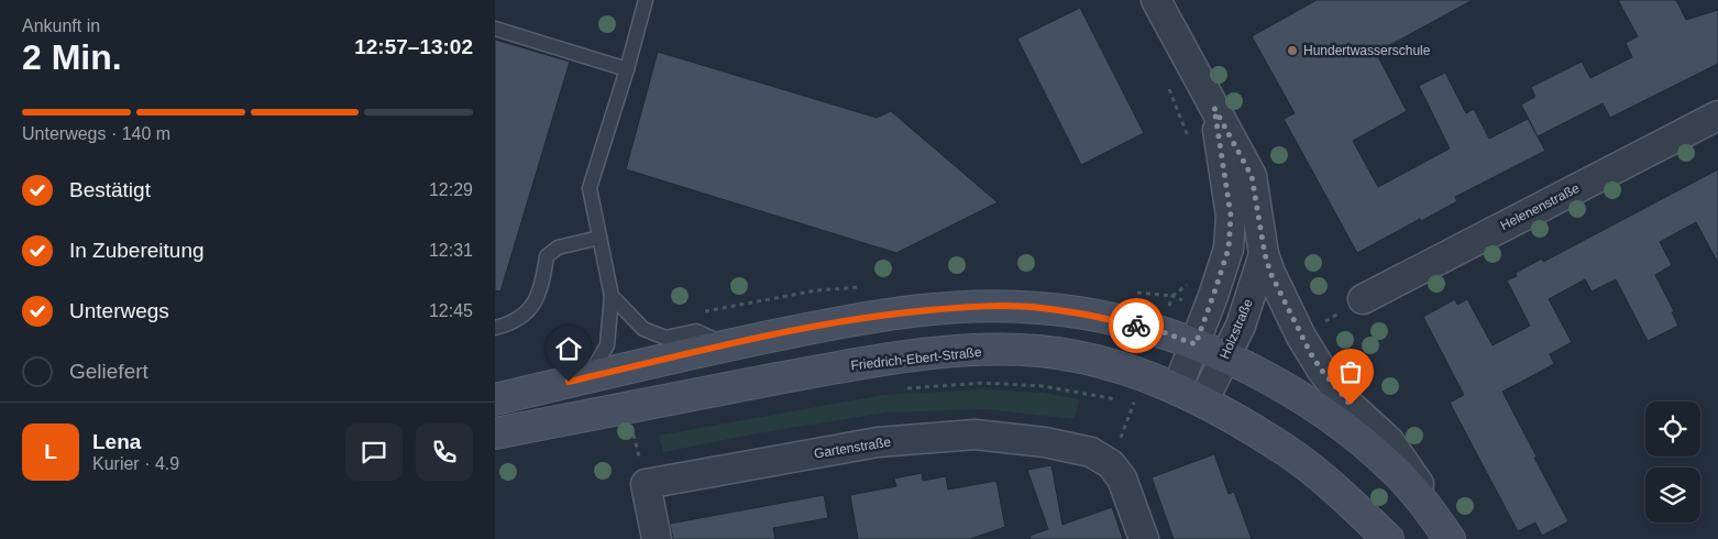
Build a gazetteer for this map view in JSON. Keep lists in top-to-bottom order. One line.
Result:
{"streets":{"main road":["Friedrich-Ebert-Straße"],"street":["Helenenstraße","Holzstraße","Gartenstraße"]},"crossings":[["Holzstraße","Friedrich-Ebert-Straße"]],"places":["Hundertwasserschule"],"page":{"heading":["2 Min.","Ankunft in","12:57–13:02"],"panel":["Lena","Kurier · 4.9"],"bar":"Unterwegs · 140 m","list":[["Bestätigt","12:29"],["In Zubereitung","12:31"],["Unterwegs","12:45"],"Geliefert"],"round":"L"}}
